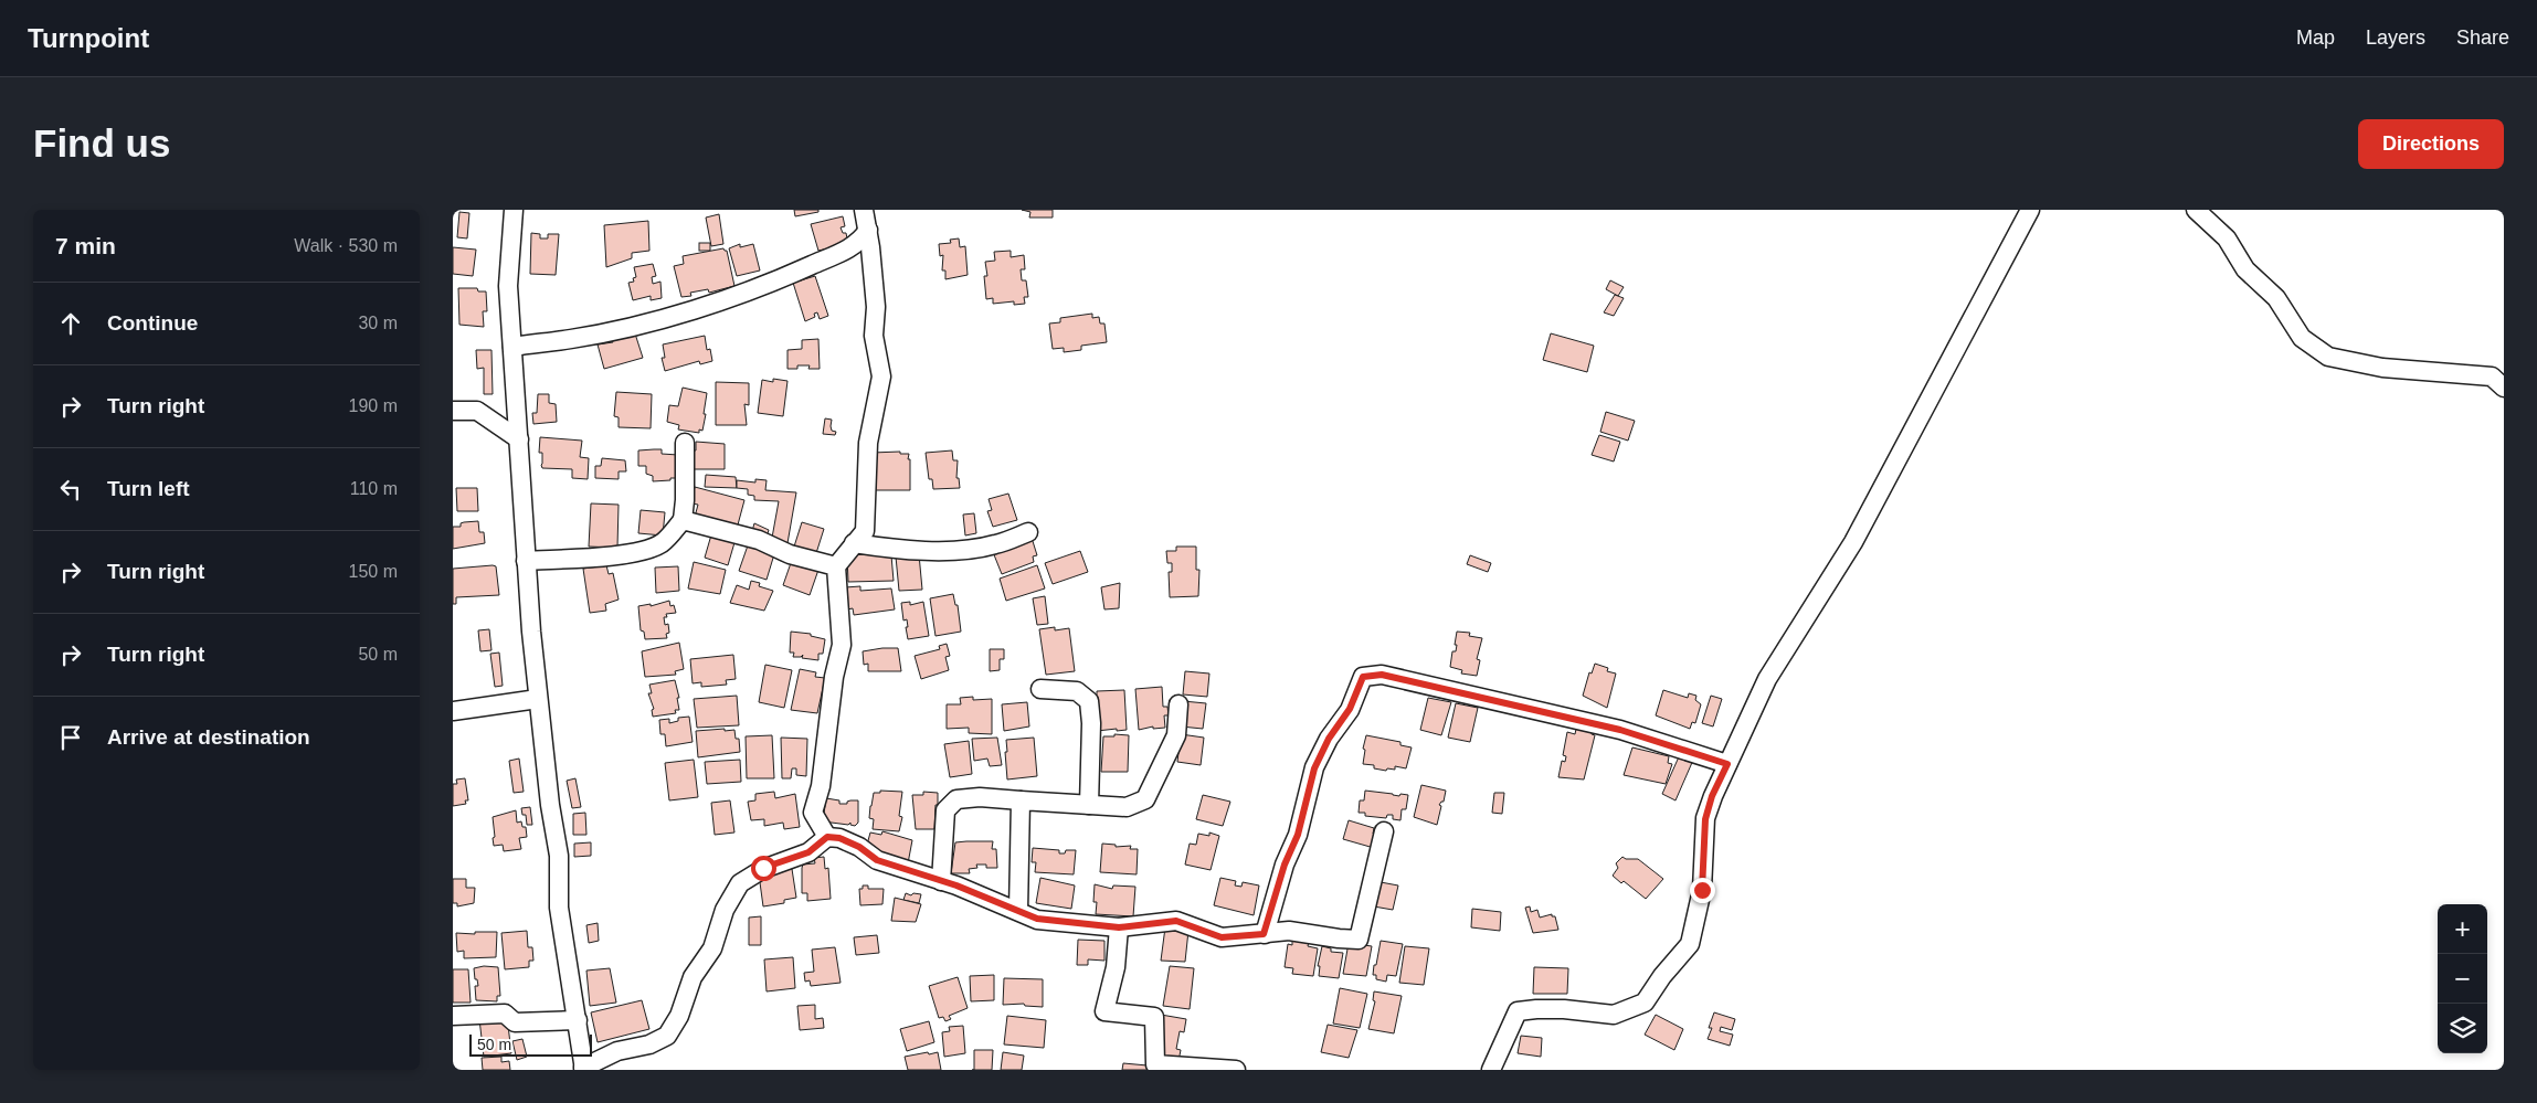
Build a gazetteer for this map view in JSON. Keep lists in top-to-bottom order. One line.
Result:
{"scale_bar":"50 m","page":{"header":"Turnpoint","nav":["Map","Layers","Share"],"buttons":"Directions","title":"Find us","heading":["7 min","Walk · 530 m"],"list":[["Continue","30 m"],["Turn right","190 m"],["Turn left","110 m"],["Turn right","150 m"],["Turn right","50 m"],"Arrive at destination"],"map_buttons":["+","−"],"scale":"50 m"}}
